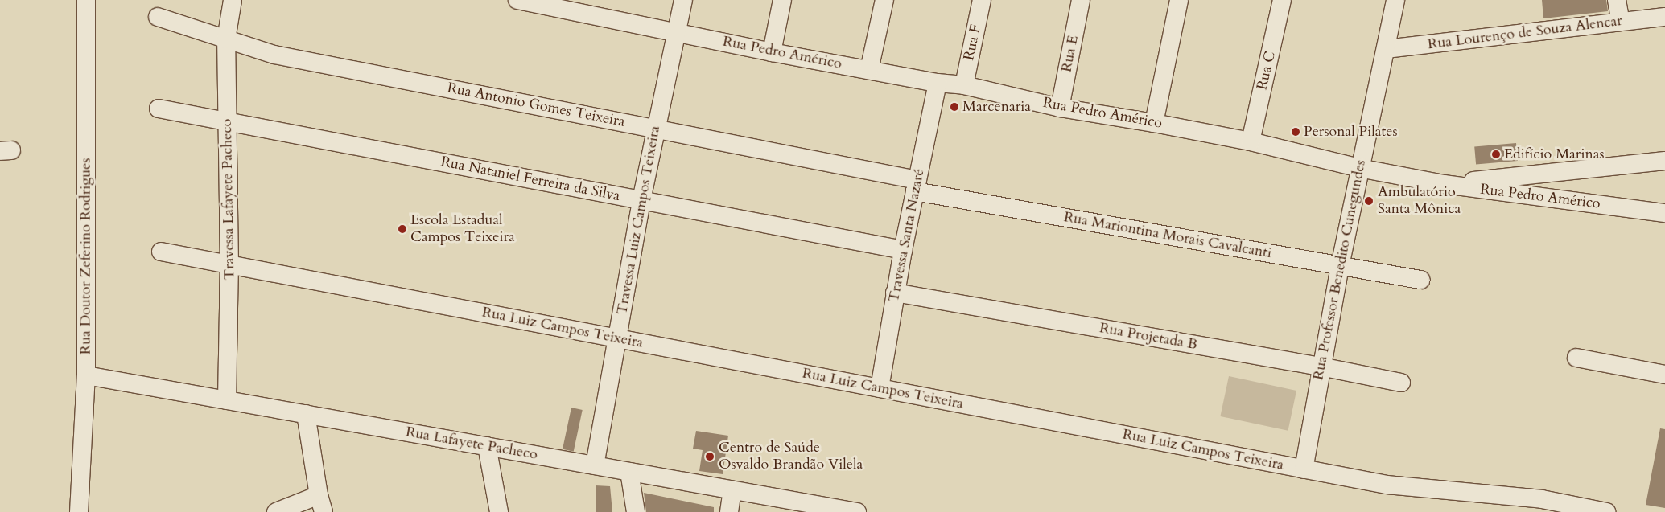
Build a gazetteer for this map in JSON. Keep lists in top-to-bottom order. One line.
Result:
{"streets":{"street":["Rua Lourenço de Souza Alencar","Rua F","Rua Pedro Américo","Rua E","Rua C","Rua Antonio Gomes Teixeira","Rua Nataniel Ferreira da Silva","Travessa Lafayete Pacheco","Travessa Luiz Campos Teixeira","Travessa Santa Nazaré","Rua Mariontina Morais Cavalcanti","Rua Doutor Zeferino Rodrigues","Rua Professor Benedito Cunegundes","Rua Luiz Campos Teixeira","Rua Projetada B","Rua Lafayete Pacheco"]},"crossings":[["Rua Lourenço de Souza Alencar","Rua Professor Benedito Cunegundes"],["Rua F","Rua Pedro Américo"],["Rua Pedro Américo","Rua E"],["Rua Pedro Américo","Rua C"],["Rua Pedro Américo","Travessa Luiz Campos Teixeira"],["Rua Pedro Américo","Travessa Santa Nazaré"],["Rua Pedro Américo","Rua Professor Benedito Cunegundes"],["Rua Antonio Gomes Teixeira","Travessa Lafayete Pacheco"],["Rua Antonio Gomes Teixeira","Travessa Luiz Campos Teixeira"],["Rua Antonio Gomes Teixeira","Travessa Santa Nazaré"],["Rua Antonio Gomes Teixeira","Rua Mariontina Morais Cavalcanti"],["Rua Nataniel Ferreira da Silva","Travessa Lafayete Pacheco"],["Rua Nataniel Ferreira da Silva","Travessa Luiz Campos Teixeira"],["Rua Nataniel Ferreira da Silva","Travessa Santa Nazaré"],["Travessa Lafayete Pacheco","Rua Luiz Campos Teixeira"],["Travessa Lafayete Pacheco","Rua Lafayete Pacheco"],["Travessa Luiz Campos Teixeira","Rua Luiz Campos Teixeira"],["Travessa Luiz Campos Teixeira","Rua Lafayete Pacheco"],["Travessa Santa Nazaré","Rua Mariontina Morais Cavalcanti"],["Travessa Santa Nazaré","Rua Luiz Campos Teixeira"],["Travessa Santa Nazaré","Rua Projetada B"],["Rua Mariontina Morais Cavalcanti","Rua Professor Benedito Cunegundes"],["Rua Doutor Zeferino Rodrigues","Rua Lafayete Pacheco"],["Rua Professor Benedito Cunegundes","Rua Luiz Campos Teixeira"],["Rua Professor Benedito Cunegundes","Rua Projetada B"]],"places":["Marcenaria","Personal Pilates","Edifício Marinas","Ambulatório Santa Mônica","Escola Estadual Campos Teixeira","Centro de Saúde Osvaldo Brandão Vilela"]}
